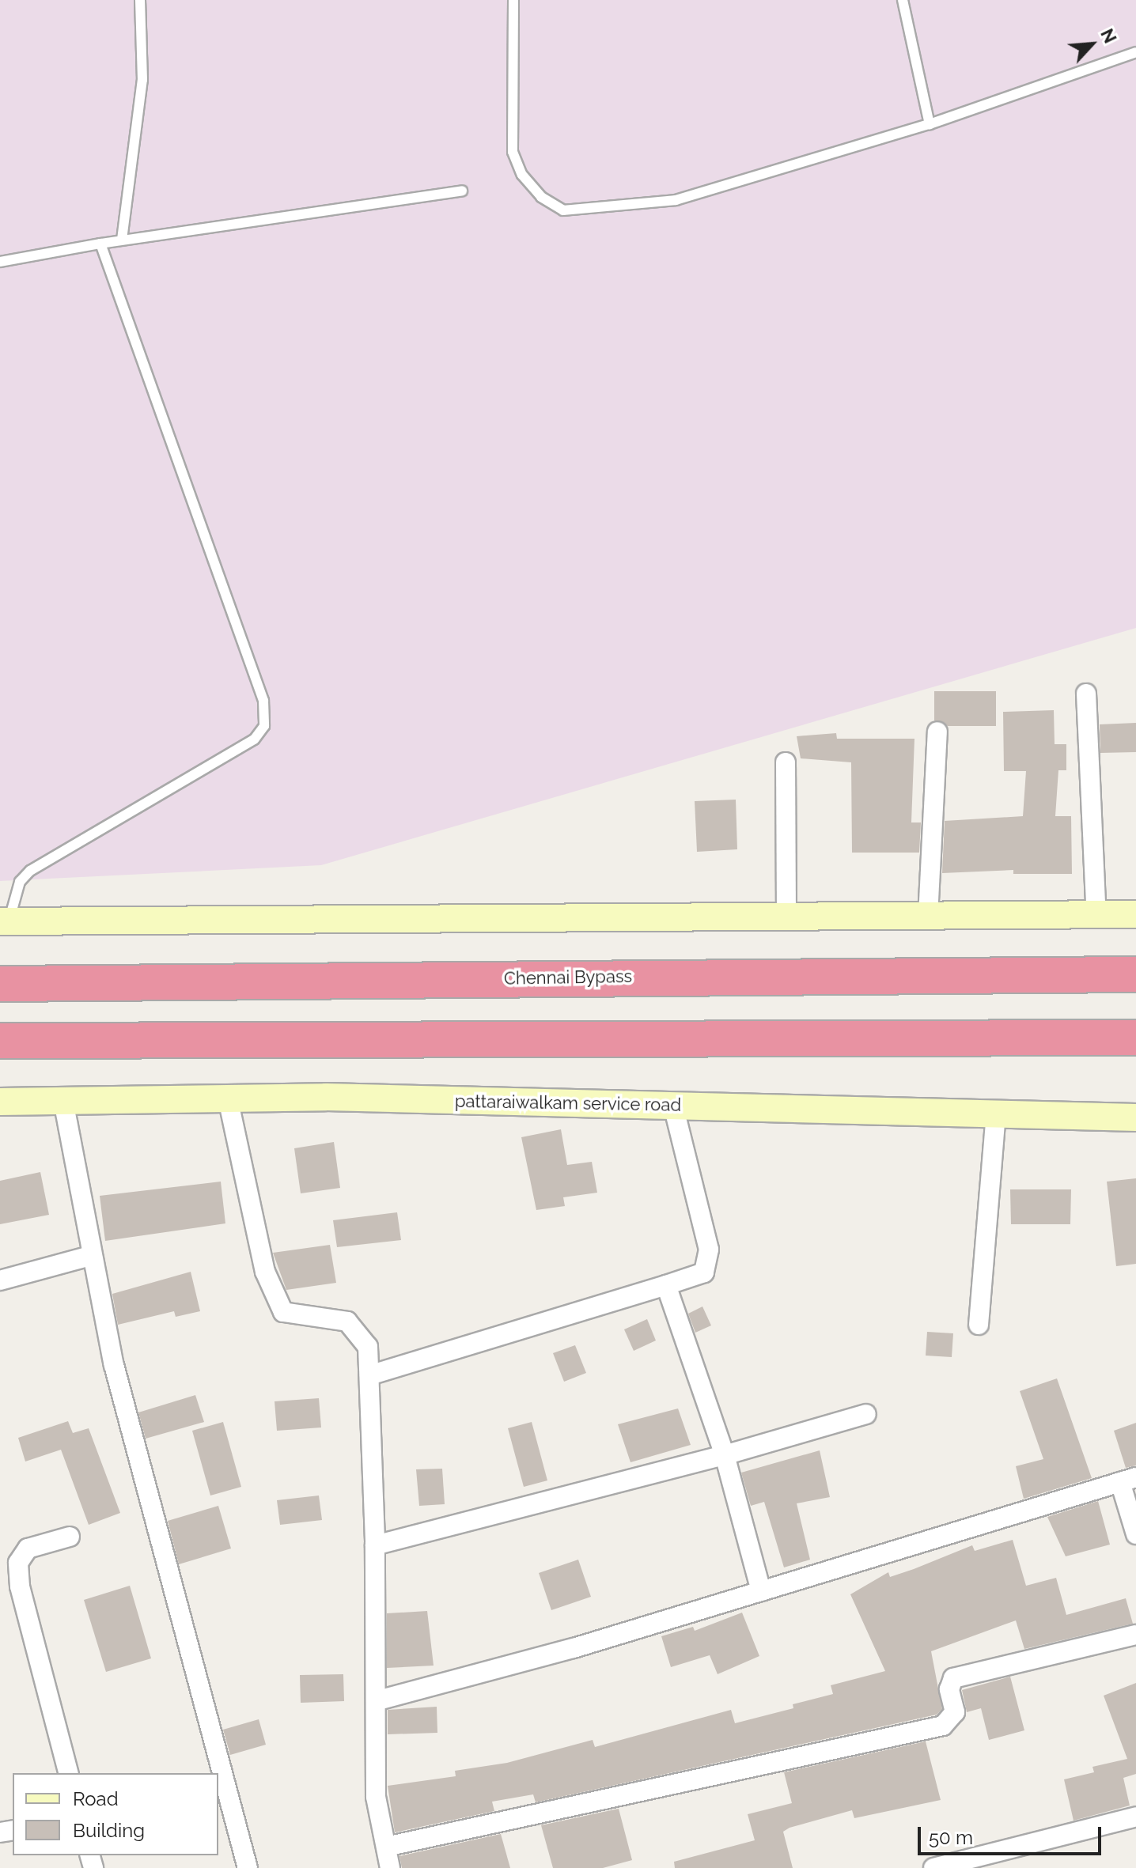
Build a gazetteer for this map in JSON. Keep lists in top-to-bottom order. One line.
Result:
{"streets":{"highway":["Chennai Bypass"],"street":["pattaraiwalkam service road"]},"legend":["Road","Building"],"scale_bar":"50 m","north":"top right"}
